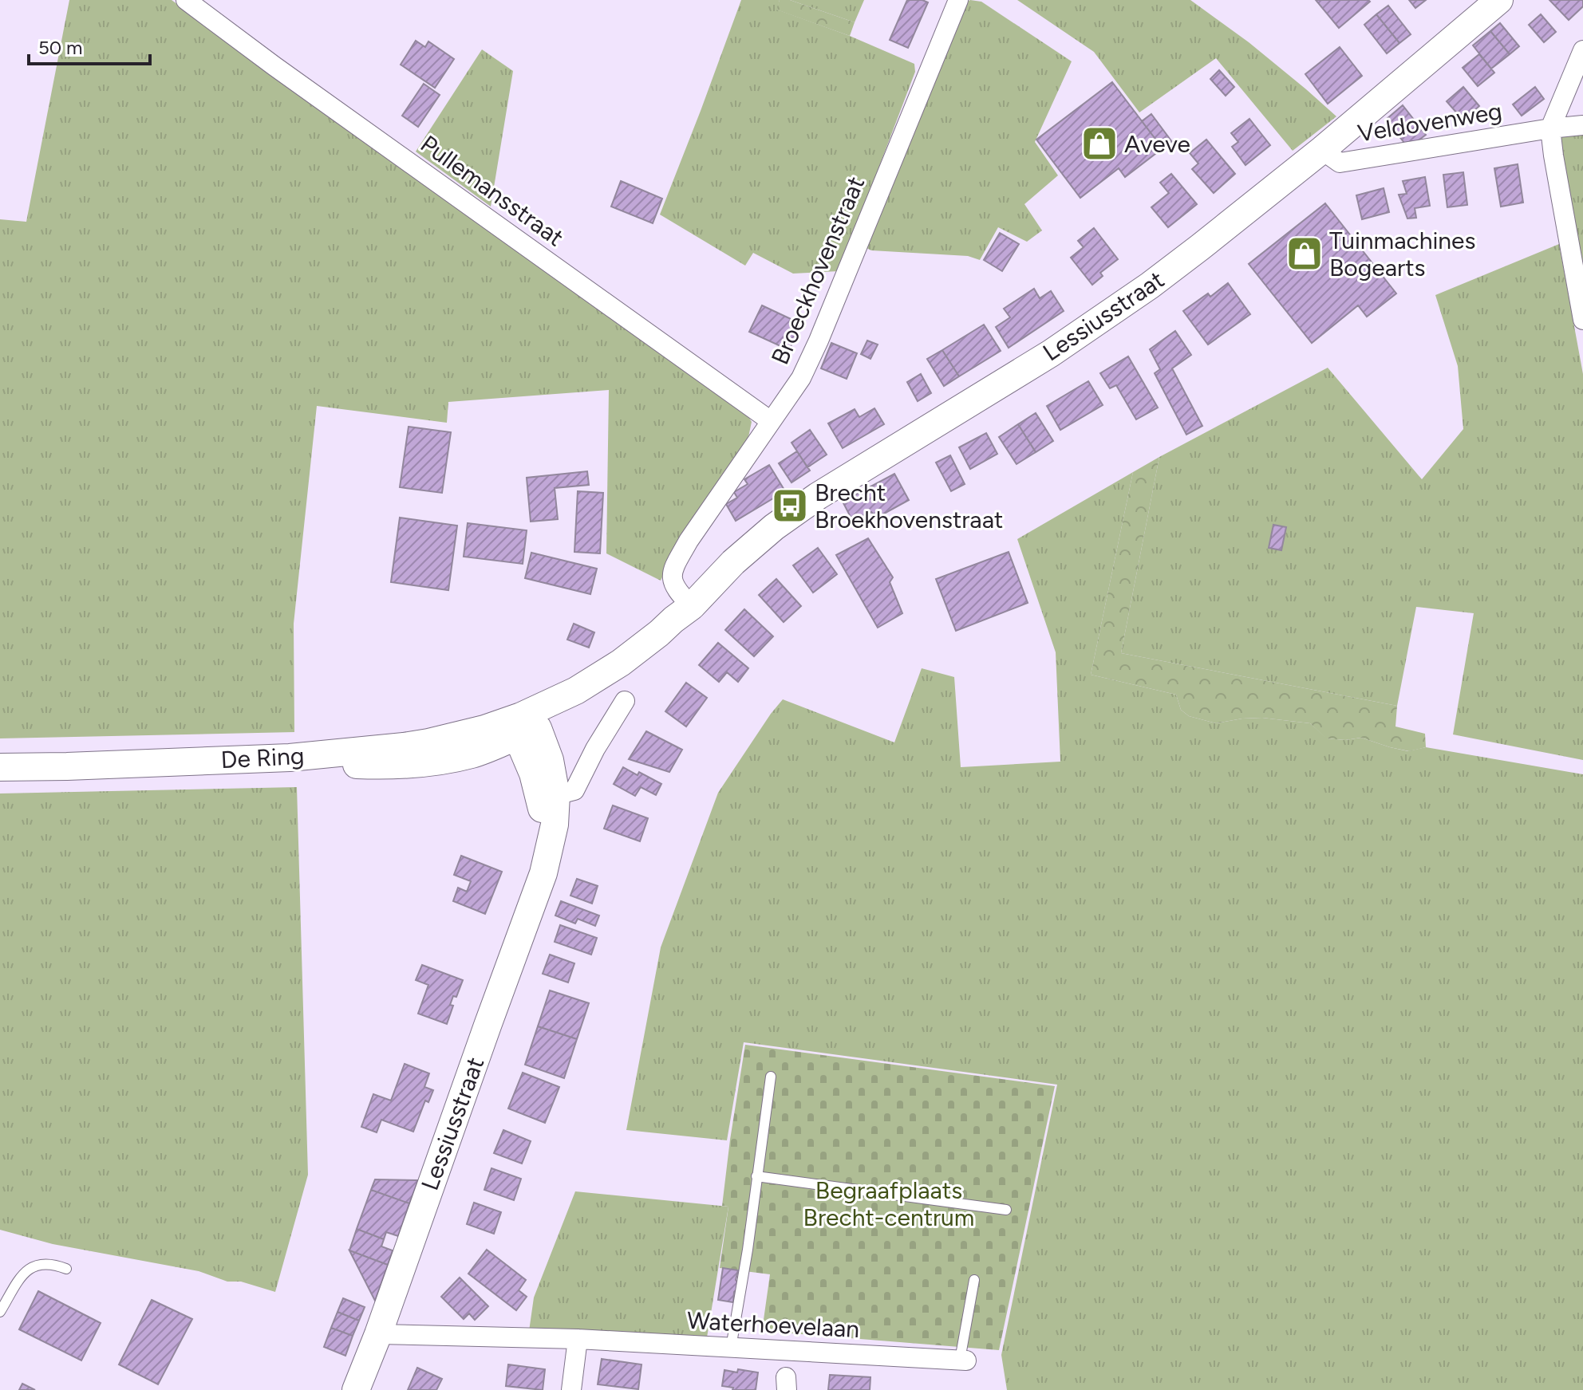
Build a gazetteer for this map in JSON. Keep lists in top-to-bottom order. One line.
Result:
{"streets":{"main road":["Lessiusstraat","De Ring"],"street":["Veldovenweg","Pullemansstraat","Broeckhovenstraat","Waterhoevelaan"]},"crossings":[["Veldovenweg","Lessiusstraat"],["Pullemansstraat","Broeckhovenstraat"],["Broeckhovenstraat","Lessiusstraat"],["Lessiusstraat","De Ring"],["Lessiusstraat","Waterhoevelaan"]],"parks":["Begraafplaats Brecht-centrum"],"places":{"shop":["Aveve","Tuinmachines Bogearts"],"bus stop":["Brecht Broekhovenstraat"]},"scale_bar":"50 m"}
